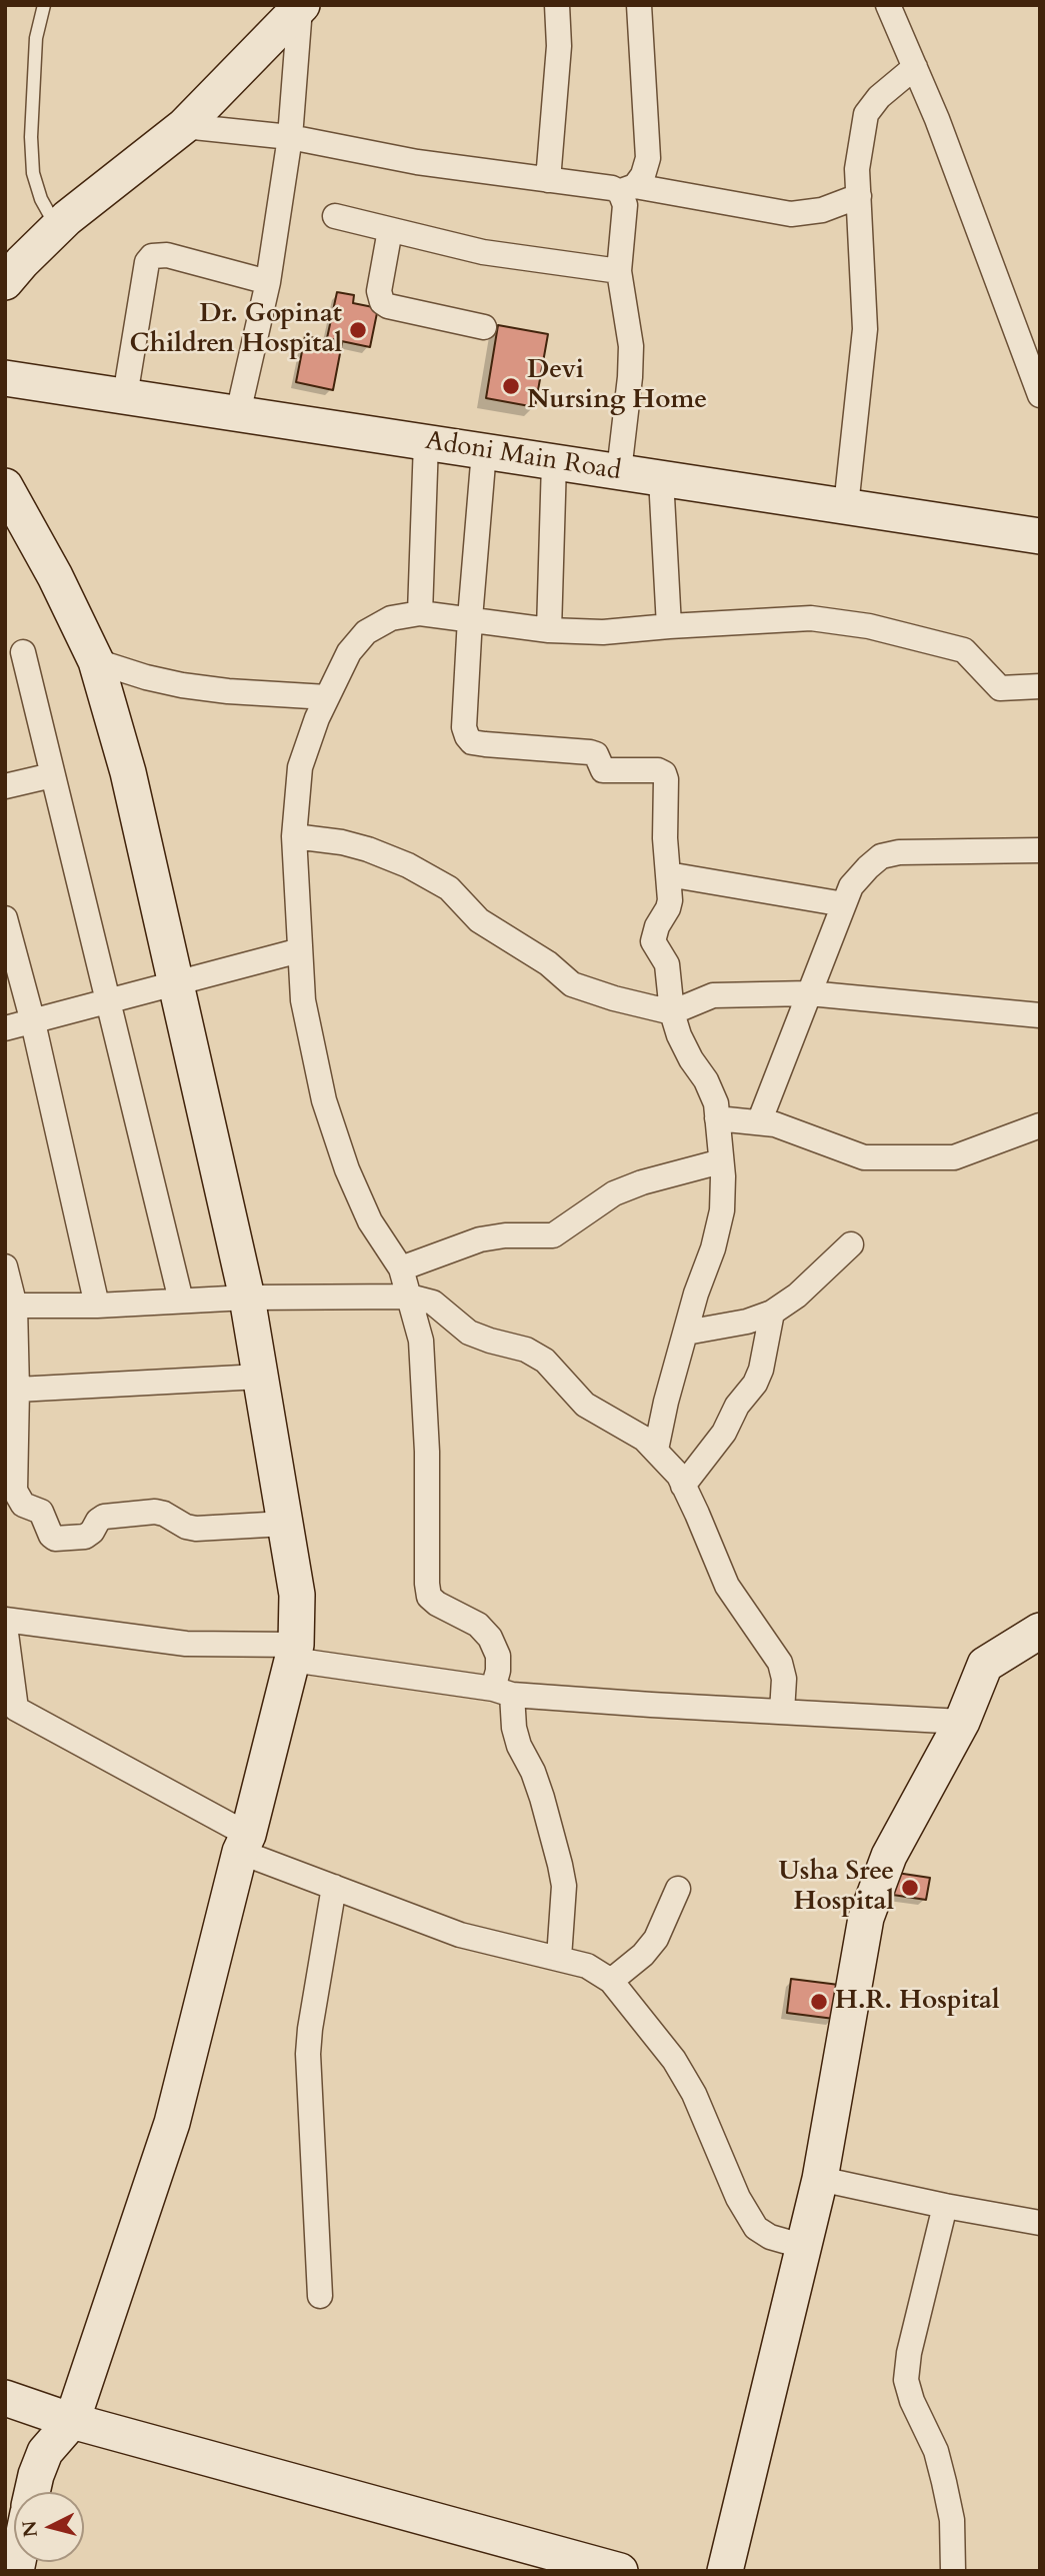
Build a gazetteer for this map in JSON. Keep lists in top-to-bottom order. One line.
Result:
{"streets":{"street":["Adoni Main Road"]},"places":["Dr. Gopinat Children Hospital","Devi Nursing Home","Usha Sree Hospital","H.R. Hospital"],"north":"left"}
